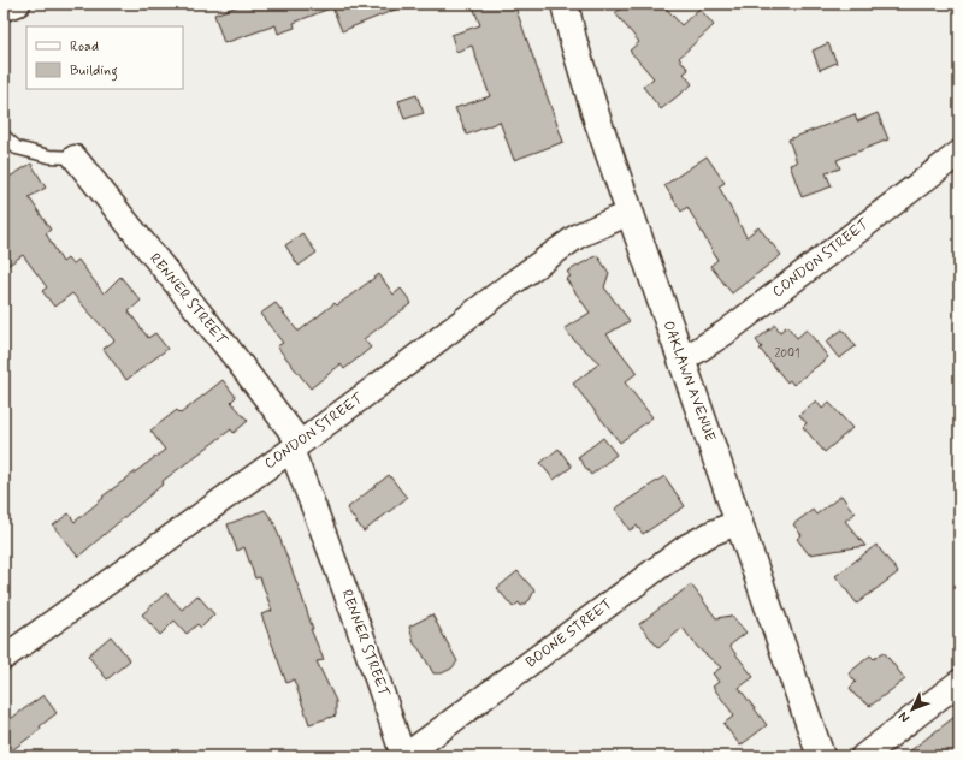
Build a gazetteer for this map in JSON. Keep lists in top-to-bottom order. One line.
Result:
{"streets":{"street":["CONDON STREET","RENNER STREET","OAKLAWN AVENUE","BOONE STREET"]},"crossings":[["CONDON STREET","RENNER STREET"],["CONDON STREET","OAKLAWN AVENUE"],["RENNER STREET","BOONE STREET"],["OAKLAWN AVENUE","BOONE STREET"]],"house_numbers":["2001"],"legend":["Road","Building"],"north":"bottom left"}
